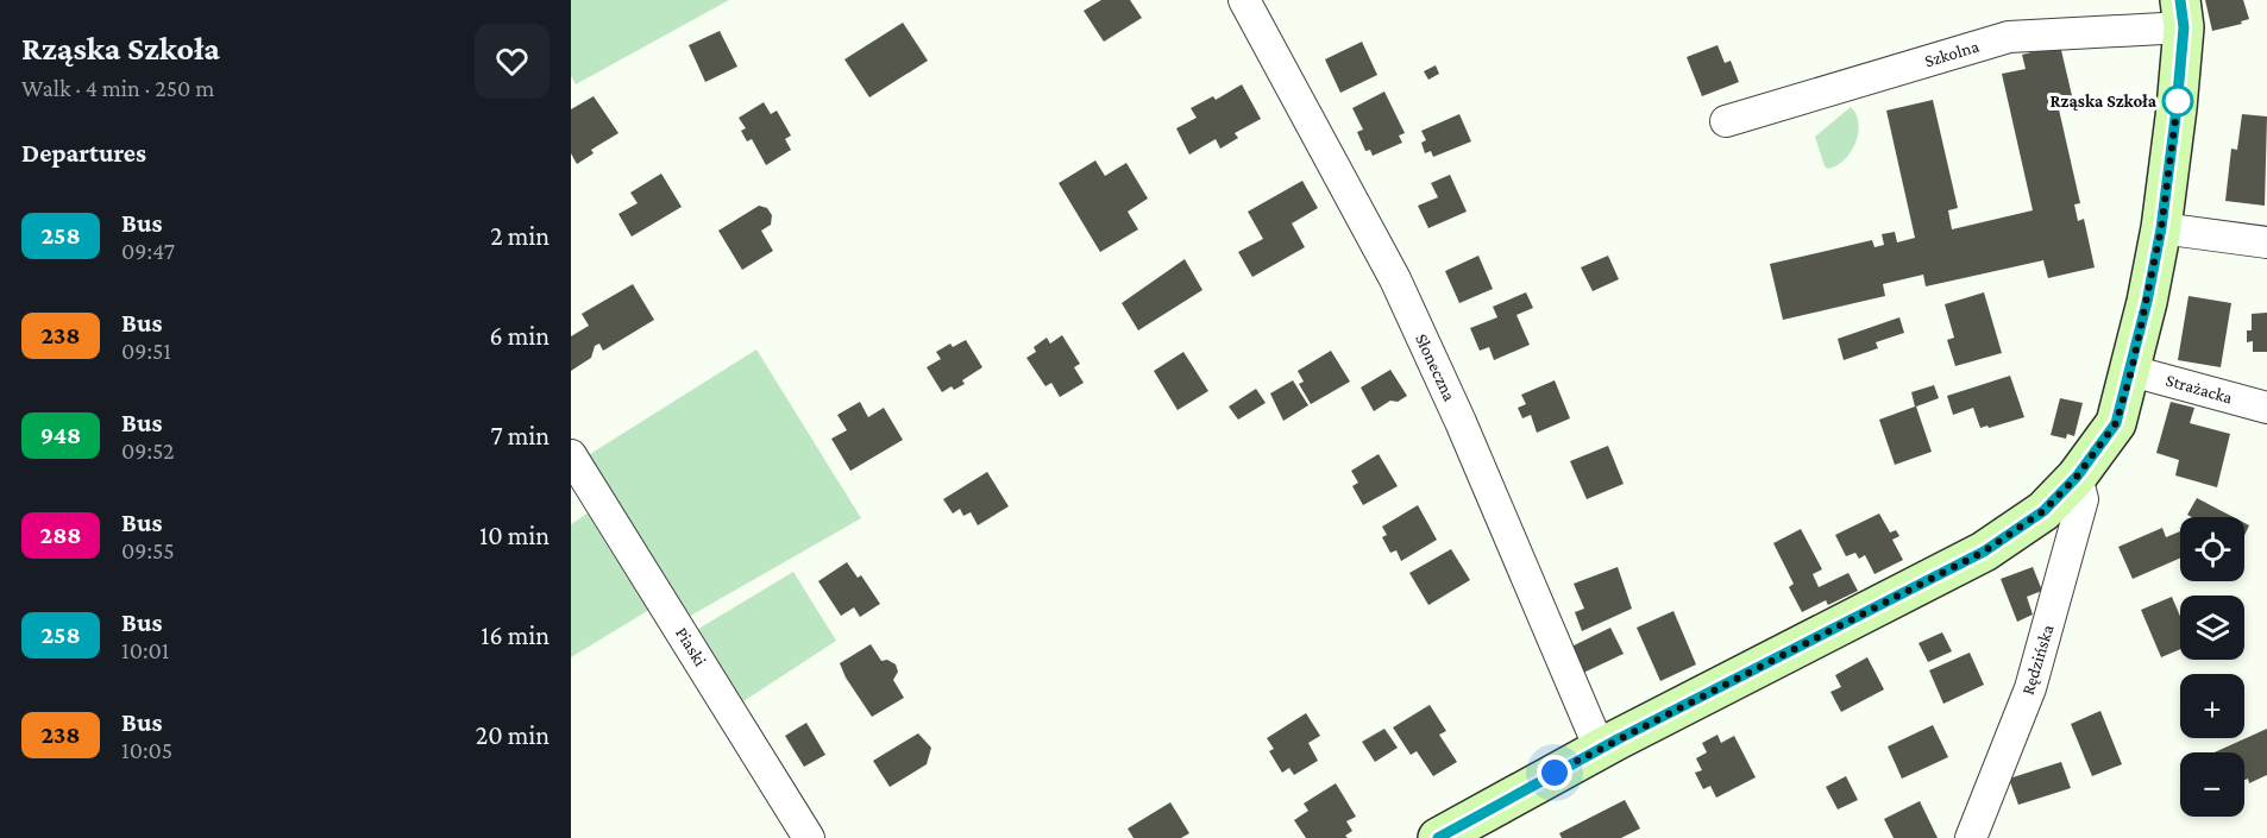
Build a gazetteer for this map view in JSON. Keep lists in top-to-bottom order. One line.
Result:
{"streets":{"street":["Szkolna","Słoneczna","Strażacka","Piaski","Rędzińska"]},"places":["Rząska Szkoła"],"lines":["bus line 258"],"page":{"heading":[["Rząska Szkoła","Walk · 4 min · 250 m"],"Departures"],"list":[{"mark":"258","name":"Bus","note":"09:47","value":"2 min"},{"mark":"238","name":"Bus","note":"09:51","value":"6 min"},{"mark":"948","name":"Bus","note":"09:52","value":"7 min"},{"mark":"288","name":"Bus","note":"09:55","value":"10 min"},{"mark":"258","name":"Bus","note":"10:01","value":"16 min"},{"mark":"238","name":"Bus","note":"10:05","value":"20 min"}],"map_buttons":["+","−"]}}
